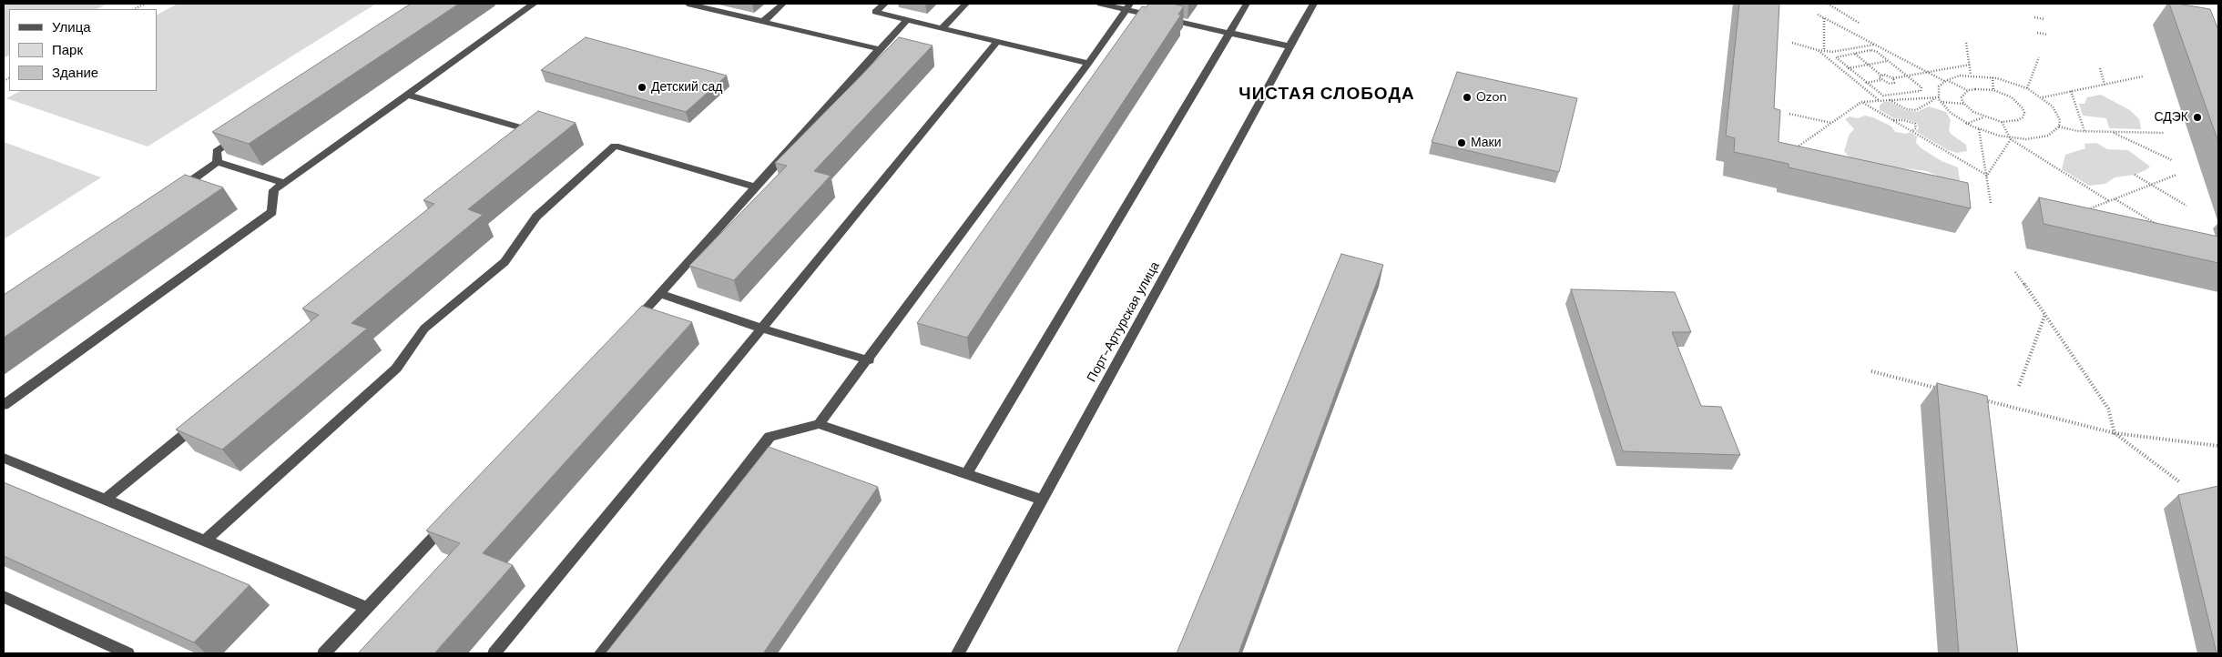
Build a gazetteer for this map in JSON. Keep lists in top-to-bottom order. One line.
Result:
{"streets":{"street":["Порт-Артурская улица"]},"districts":["ЧИСТАЯ СЛОБОДА"],"places":["Детский сад","Ozon","СДЭК","Маки"],"legend":["Улица","Парк","Здание"]}
